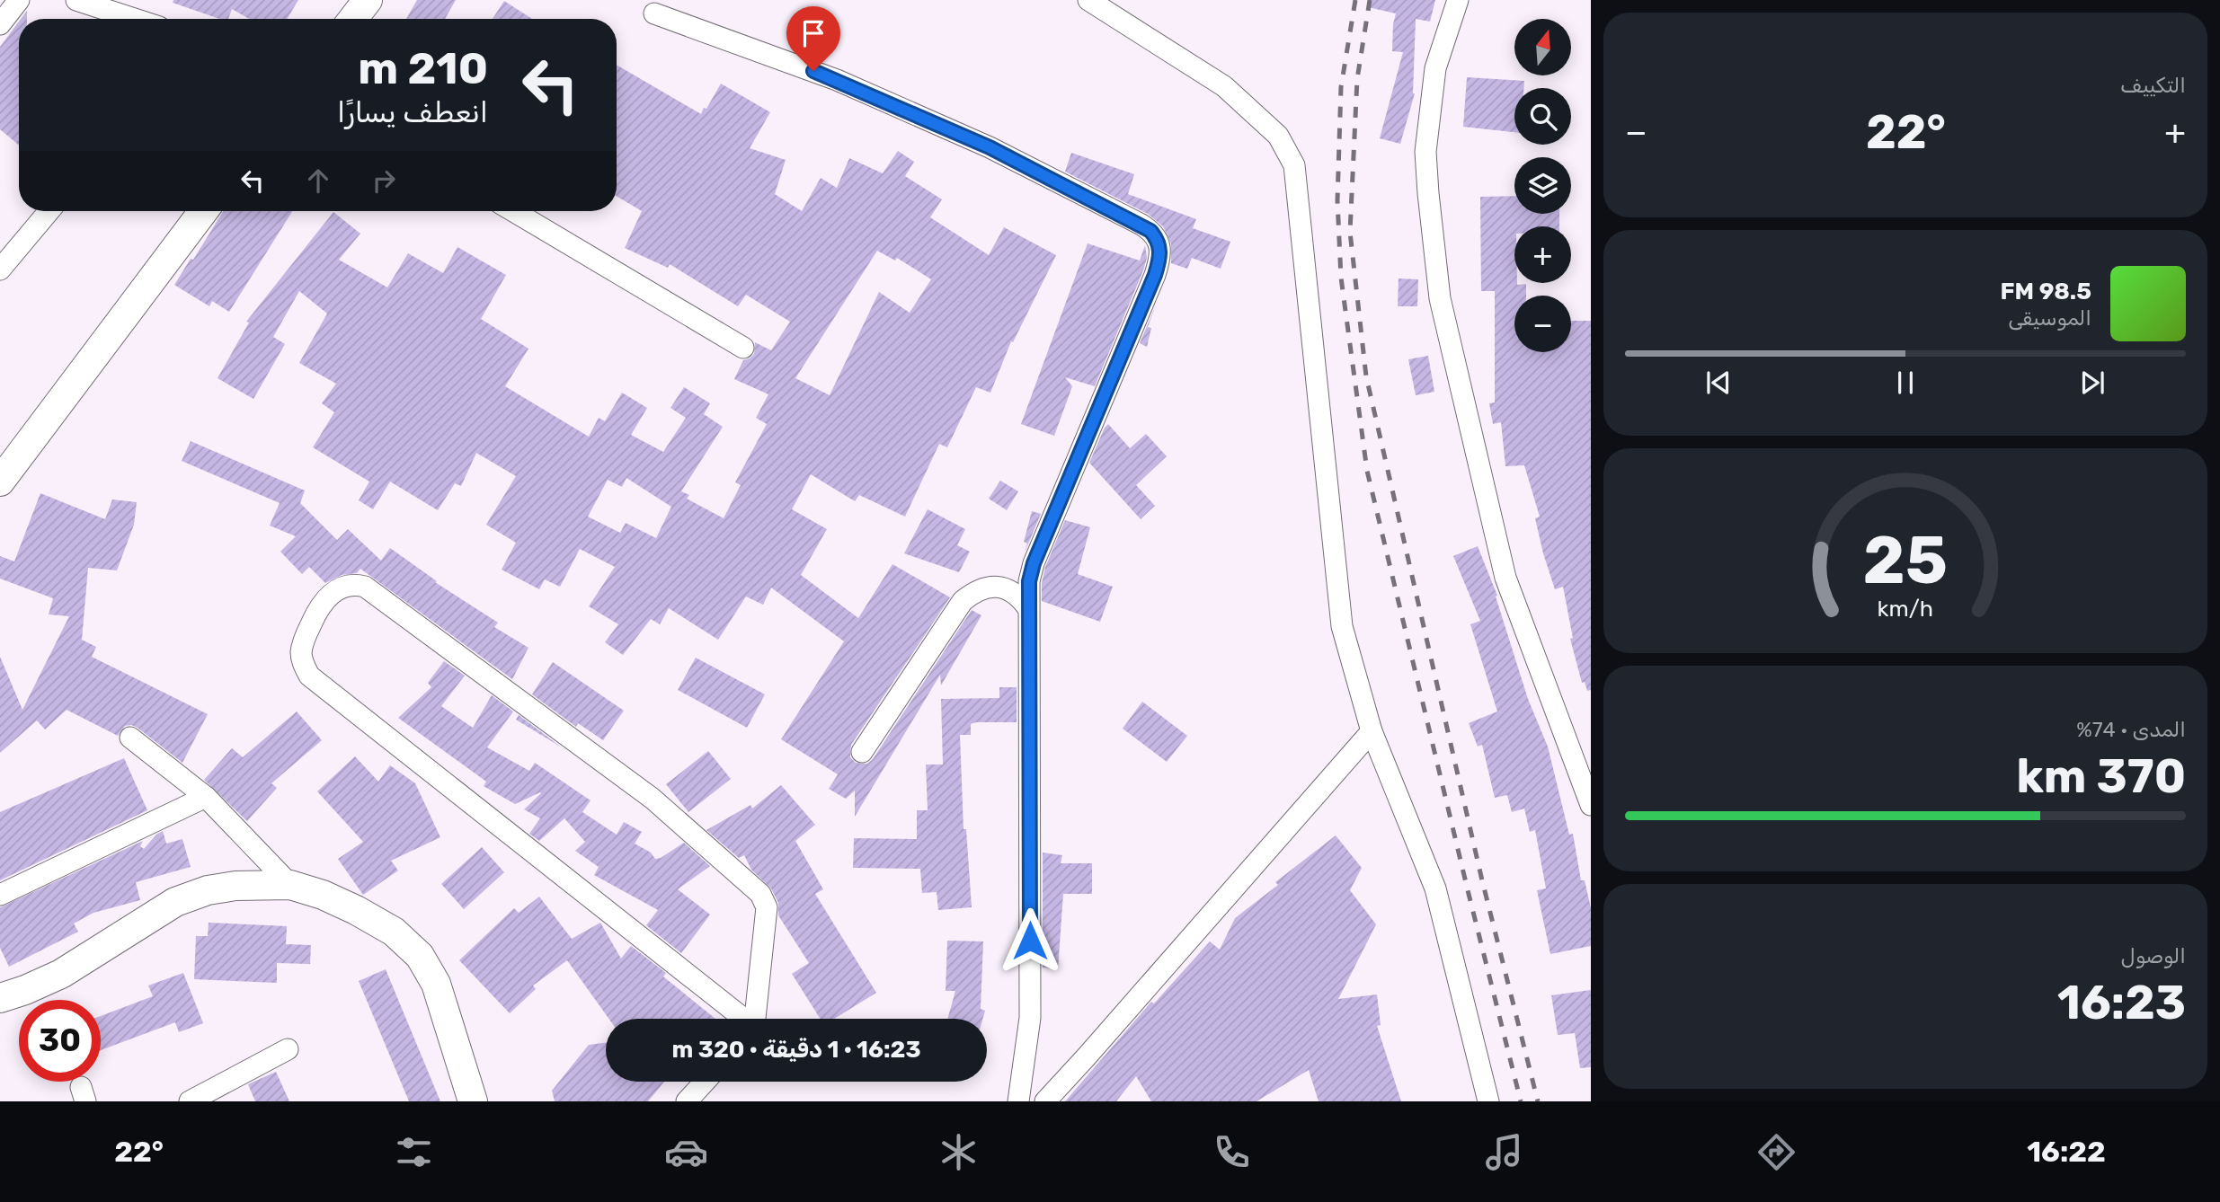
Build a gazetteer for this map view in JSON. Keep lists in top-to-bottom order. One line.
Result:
{"north":"top","page":{"tile":["التكييف",["المدى · 74%","370 km"],["الوصول","16:23"]],"map_buttons":["+","−"],"turn":["210 m","انعطف يسارًا"],"heat":["−","22°","+"],"song":["98.5 FM","الموسيقى"],"limit":"30","trip":"16:23 · 1 دقيقة · 320 m","tabs":["16:22","22°"],"gauge":["25","km/h"]}}
